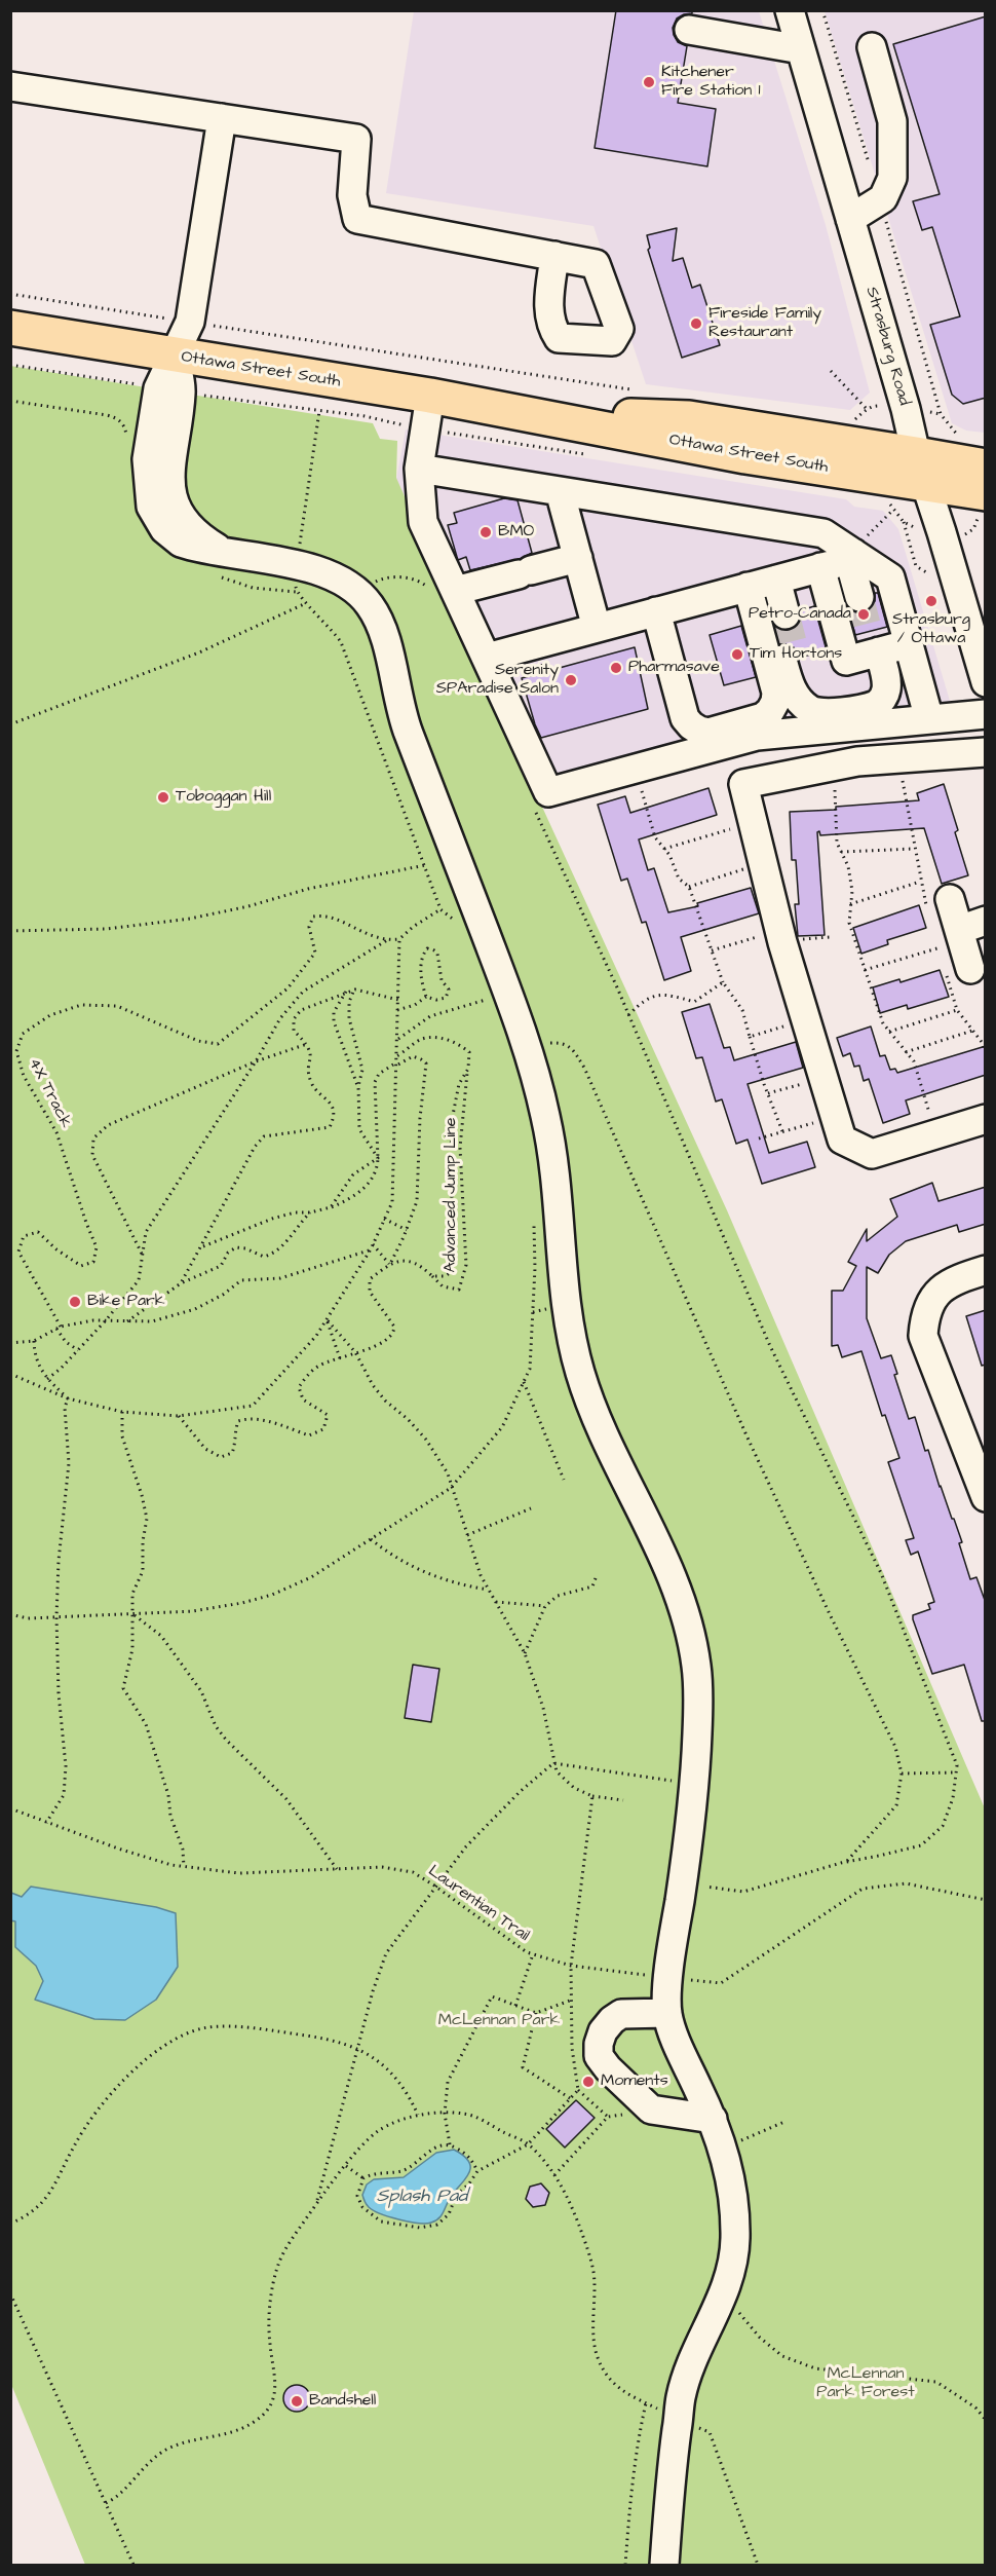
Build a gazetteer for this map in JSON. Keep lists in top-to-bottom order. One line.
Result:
{"streets":{"main road":["Ottawa Street South"],"street":["Strasburg Road"],"path":["4X Track","Advanced Jump Line","Laurentian Trail"]},"crossings":[["Strasburg Road","Ottawa Street South"]],"water":["Splash Pad"],"parks":["McLennan Park","McLennan Park Forest"],"places":["Kitchener Fire Station 1","Fireside Family Restaurant","BMO","Strasburg / Ottawa","Petro-Canada","Tim Hortons","Pharmasave","Serenity SPAradise Salon","Toboggan Hill","Bike Park","Moments","Bandshell"]}
